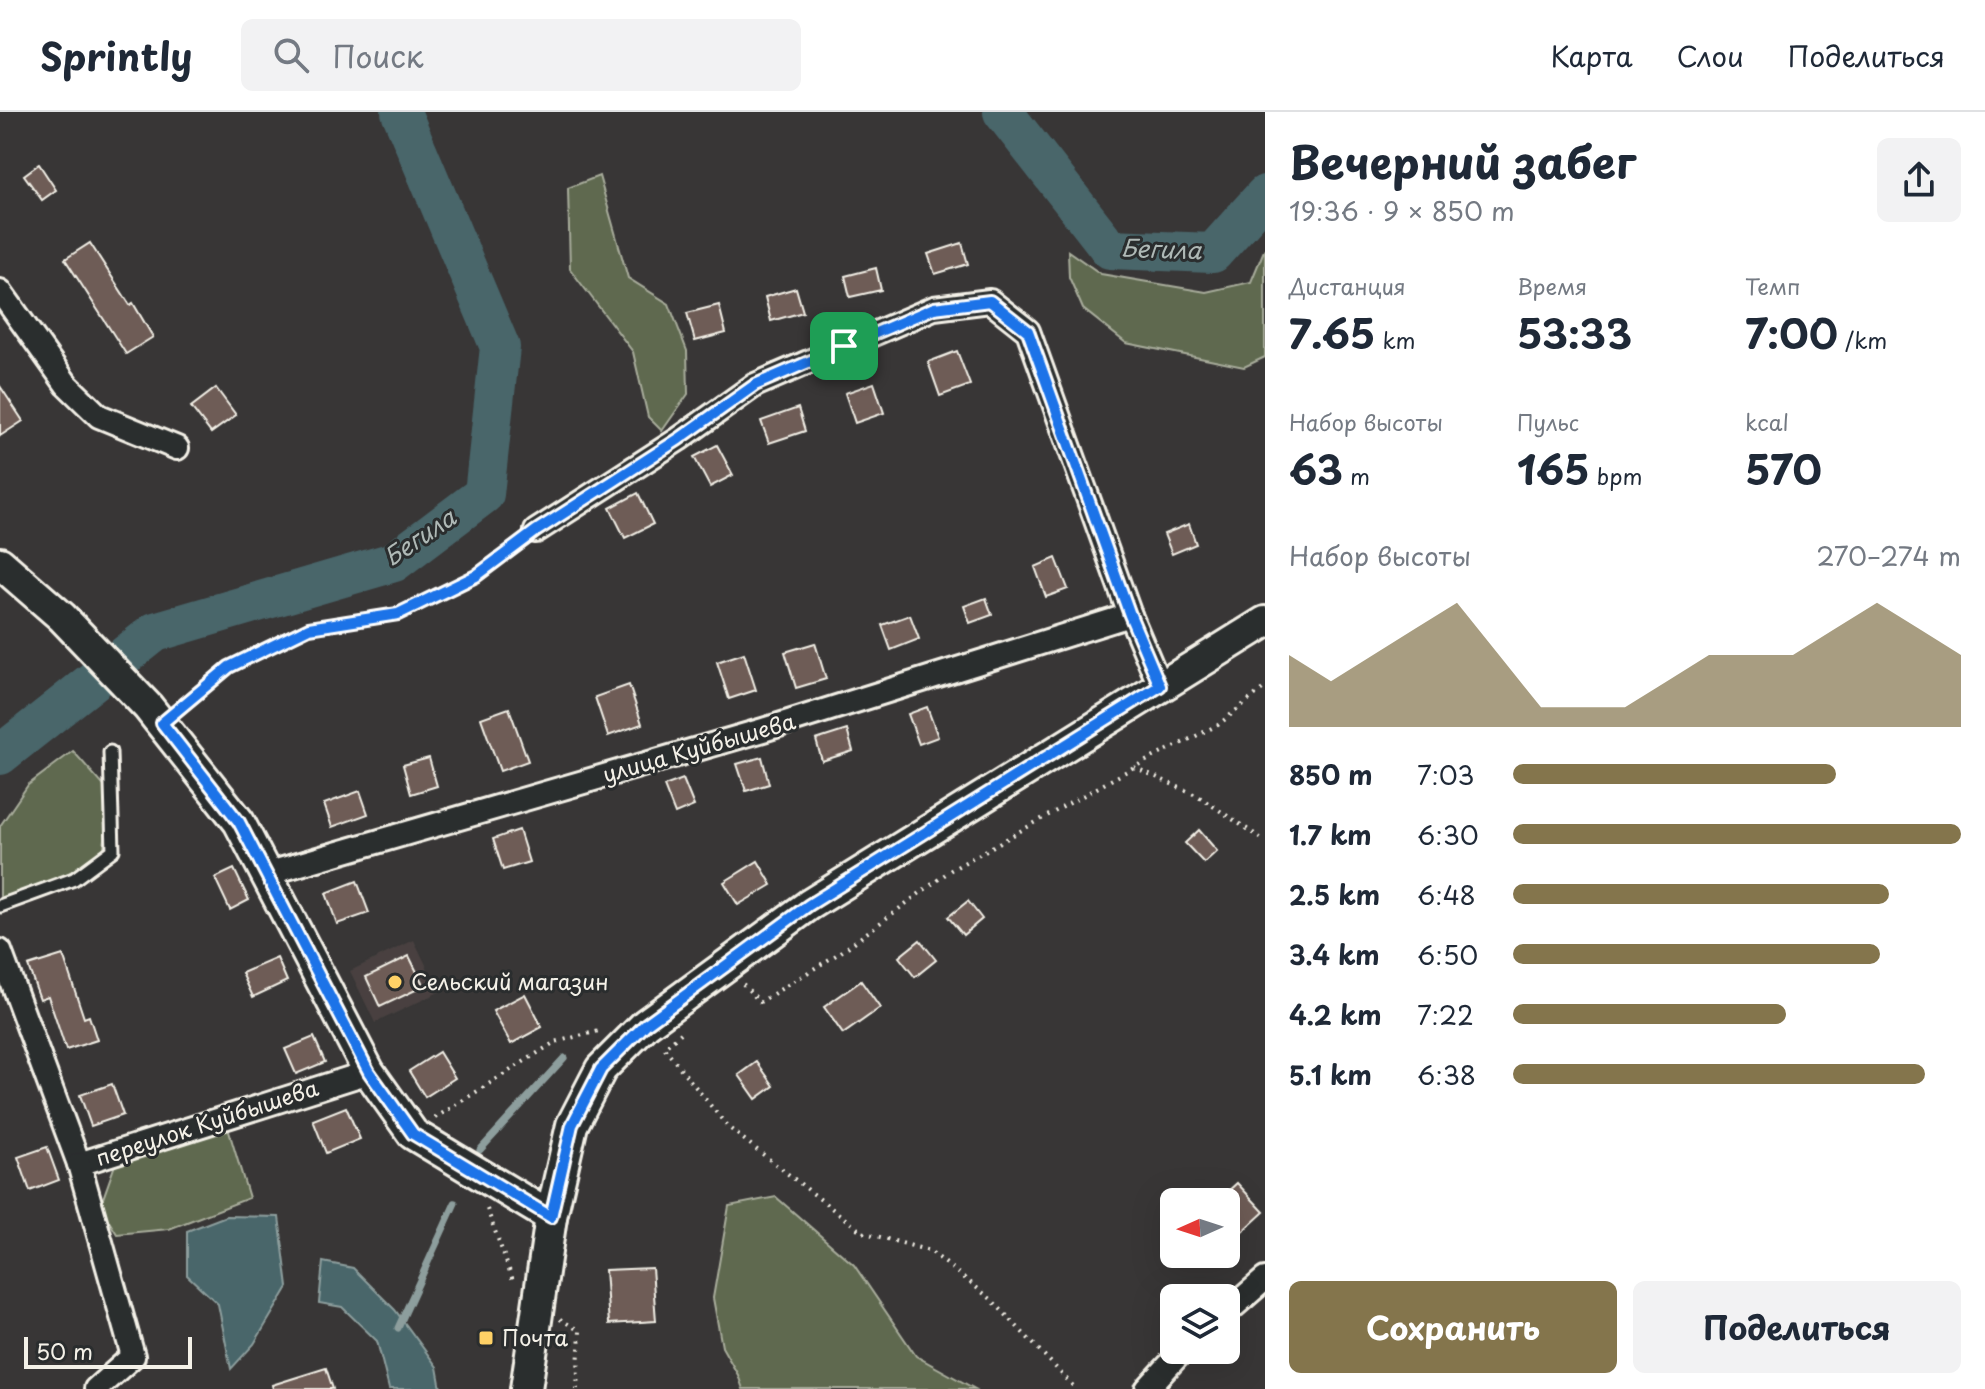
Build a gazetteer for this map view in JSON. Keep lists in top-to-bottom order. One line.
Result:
{"streets":{"street":["улица Куйбышева","переулок Куйбышева"]},"water":["Бегила"],"places":{"other":["Сельский магазин"],"transit":["Почта"]},"scale_bar":"50 m","north":"left","page":{"header":"Sprintly","search":"Поиск","nav":["Карта","Слои","Поделиться"],"heading":["Вечерний забег","19:36 · 9 × 850 m"],"stats":[["Дистанция","7.65 km"],["Время","53:33"],["Темп","7:00 /km"],["Набор высоты","63 m"],["Пульс","165 bpm"],["kcal","570"]],"chart":["Набор высоты","270–274 m"],"list":[{"name":"850 m","note":"7:03"},{"name":"1.7 km","note":"6:30"},{"name":"2.5 km","note":"6:48"},{"name":"3.4 km","note":"6:50"},{"name":"4.2 km","note":"7:22"},{"name":"5.1 km","note":"6:38"}],"buttons":["Сохранить","Поделиться"],"scale":"50 m"}}
